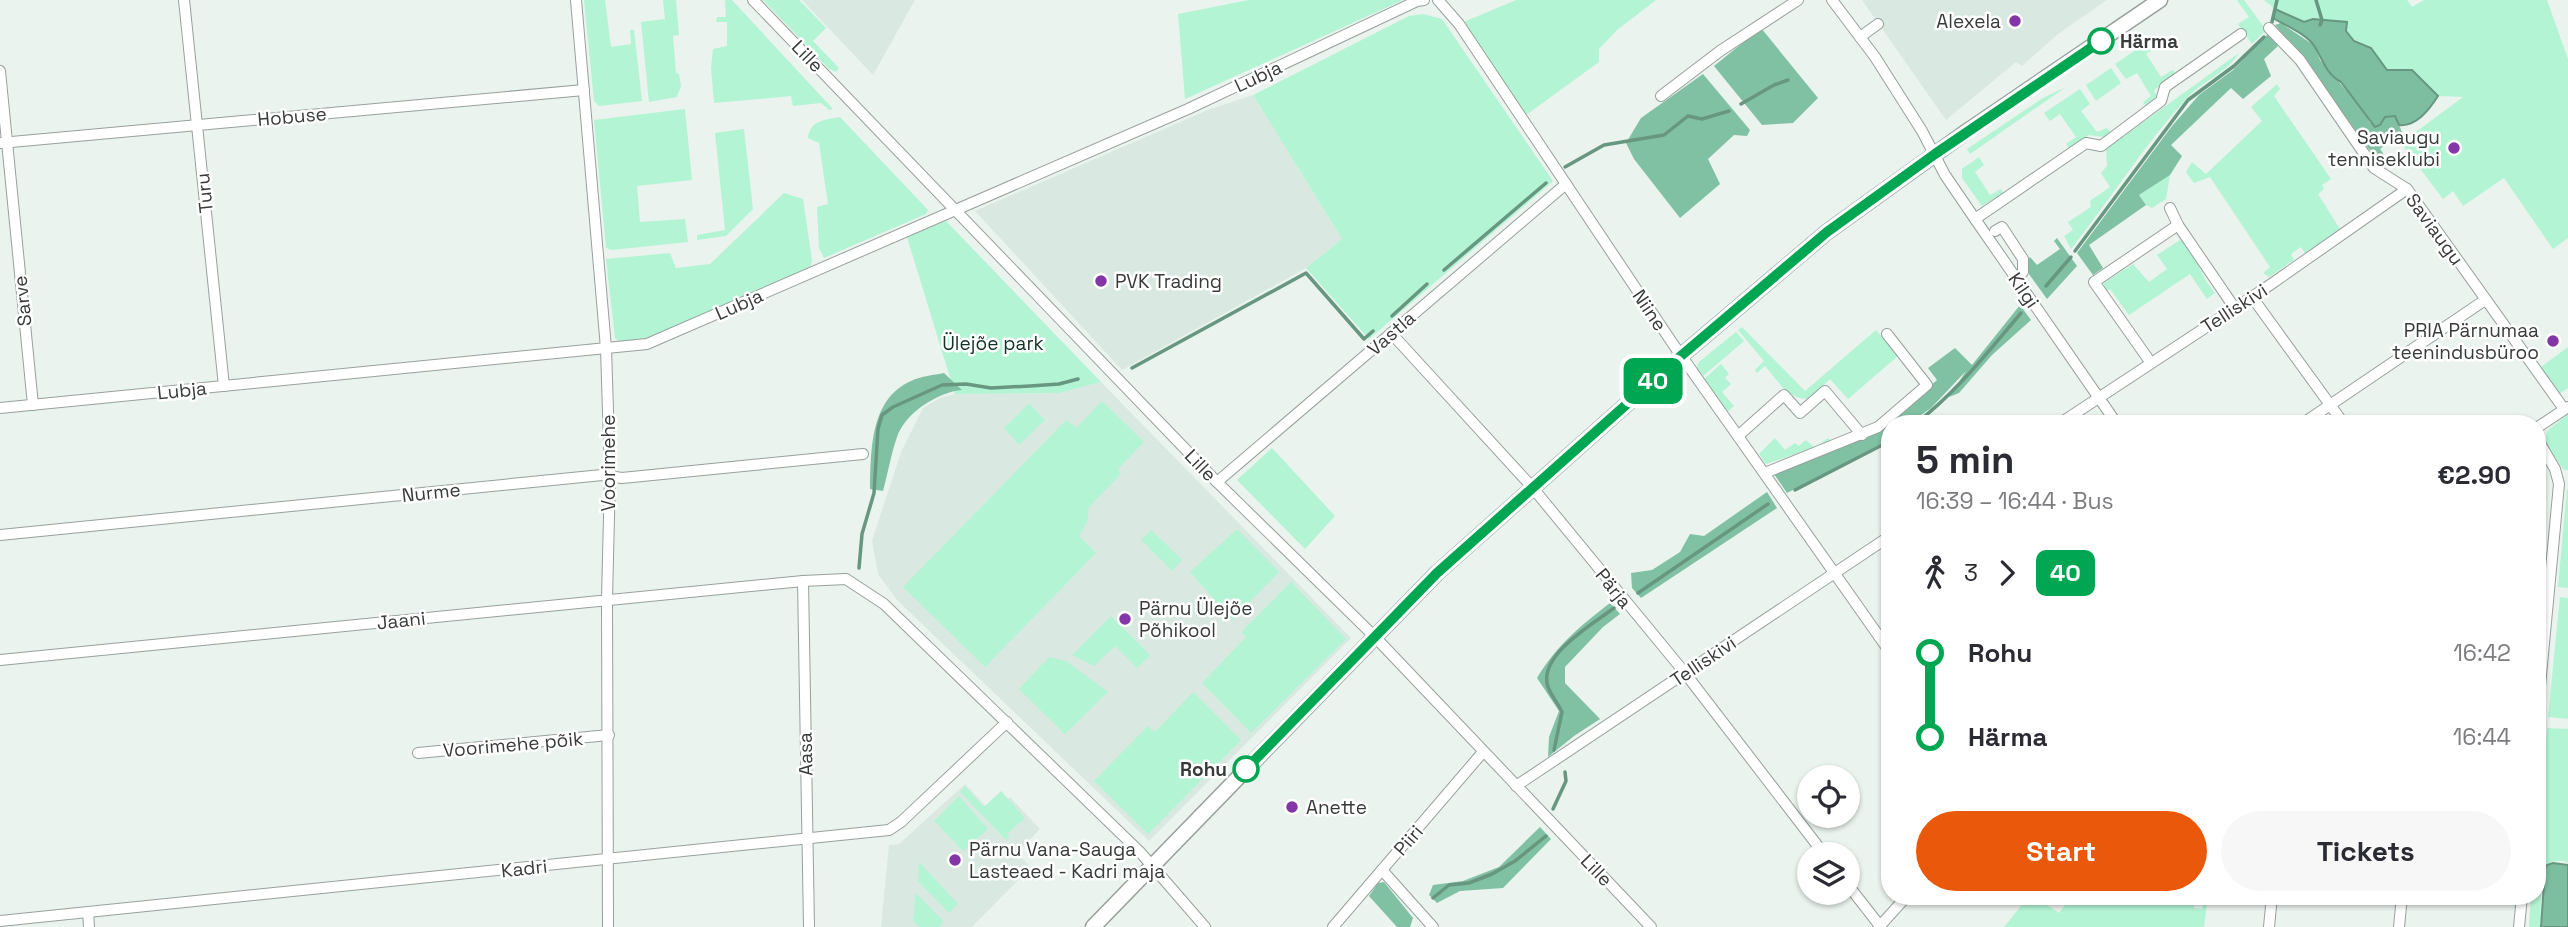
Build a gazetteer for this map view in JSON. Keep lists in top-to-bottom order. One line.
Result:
{"streets":{"street":["Lille","Lubja","Hobuse","Turu","Saviaugu","Kilgi","Sarve","Telliskivi","Niine","Vastla","Voorimehe","Nurme","Pärja","Jaani","Voorimehe põik","Aasa","Piiri","Kadri"]},"crossings":[["Lille","Lubja"],["Lille","Telliskivi"],["Lille","Vastla"],["Lille","Piiri"],["Lubja","Turu"],["Lubja","Sarve"],["Lubja","Voorimehe"],["Hobuse","Turu"],["Hobuse","Sarve"],["Hobuse","Voorimehe"],["Saviaugu","Telliskivi"],["Kilgi","Telliskivi"],["Telliskivi","Niine"],["Telliskivi","Pärja"],["Niine","Vastla"],["Vastla","Pärja"],["Voorimehe","Nurme"],["Voorimehe","Jaani"],["Voorimehe","Voorimehe põik"],["Voorimehe","Kadri"],["Jaani","Aasa"],["Aasa","Kadri"]],"parks":["Ülejõe park"],"places":["Alexela","Härma","Saviaugu tenniseklubi","PVK Trading","PRIA Pärnumaa teenindusbüroo","Pärnu Ülejõe Põhikool","Rohu","Anette","Pärnu Vana-Sauga Lasteaed - Kadri maja"],"lines":["bus line 40"],"page":{"on_map":"40","heading":["5 min","16:39 – 16:44 · Bus","€2.90"],"legs":["3","40"],"list":[{"name":"Rohu","value":"16:42"},{"name":"Härma","value":"16:44"}],"buttons":["Start","Tickets"]}}
